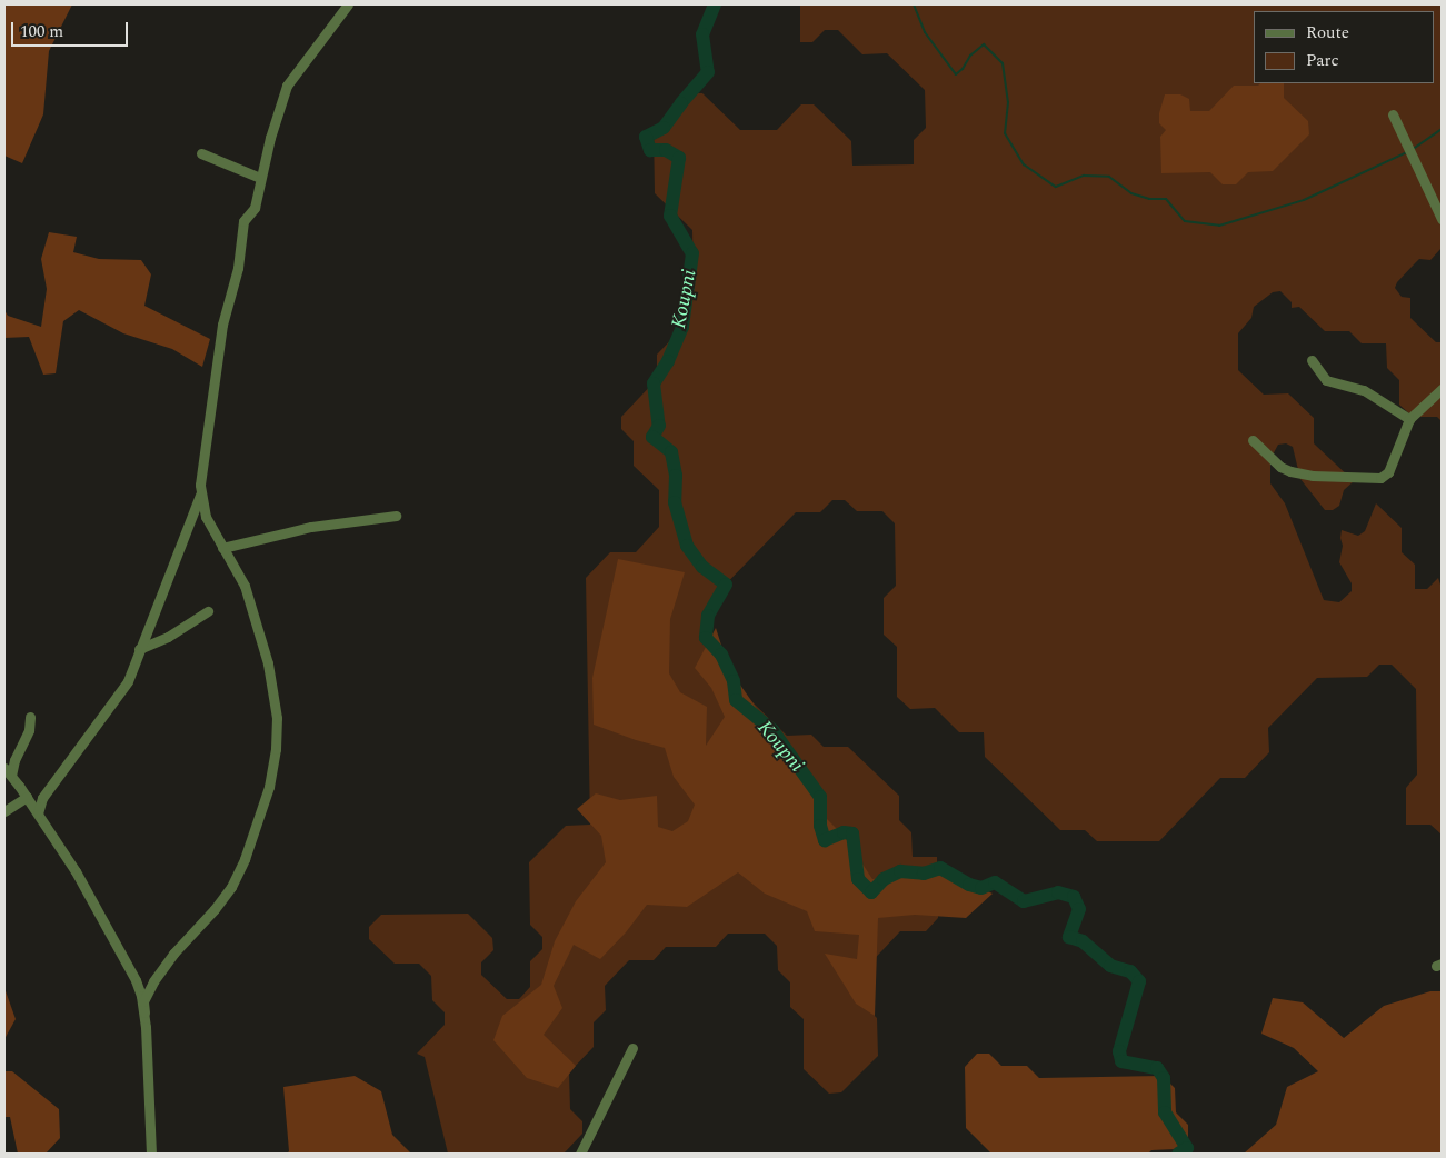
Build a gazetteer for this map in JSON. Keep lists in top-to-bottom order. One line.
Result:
{"water":["Koupni"],"legend":["Route","Parc"],"scale_bar":"100 m"}
